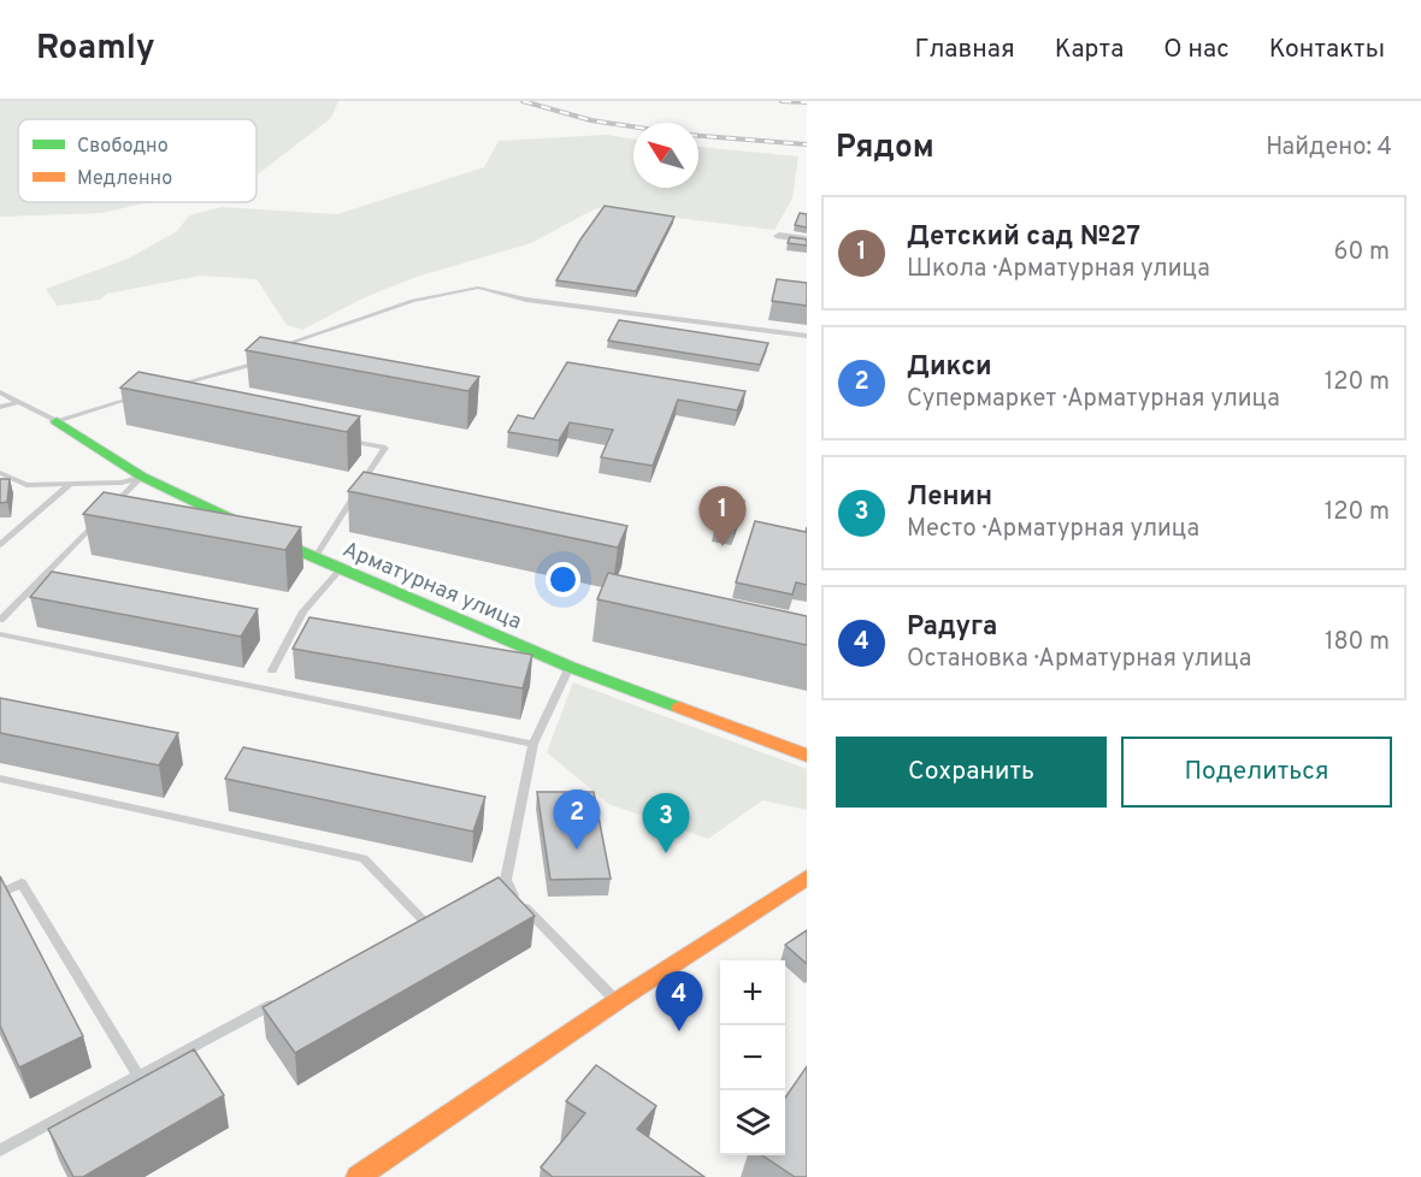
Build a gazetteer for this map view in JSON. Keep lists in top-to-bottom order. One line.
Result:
{"streets":{"street":["Арматурная улица"]},"legend":["Свободно","Медленно"],"north":"top left","page":{"header":"Roamly","nav":["Главная","Карта","О нас","Контакты"],"heading":["Рядом","Найдено: 4"],"list":[{"mark":"1","name":"Детский сад №27","note":"Школа · Арматурная улица","value":"60 m"},{"mark":"2","name":"Дикси","note":"Супермаркет · Арматурная улица","value":"120 m"},{"mark":"3","name":"Ленин","note":"Место · Арматурная улица","value":"120 m"},{"mark":"4","name":"Радуга","note":"Остановка · Арматурная улица","value":"180 m"}],"pins":["1","2","3","4"],"buttons":["Сохранить","Поделиться"],"map_buttons":["+","−"]}}
